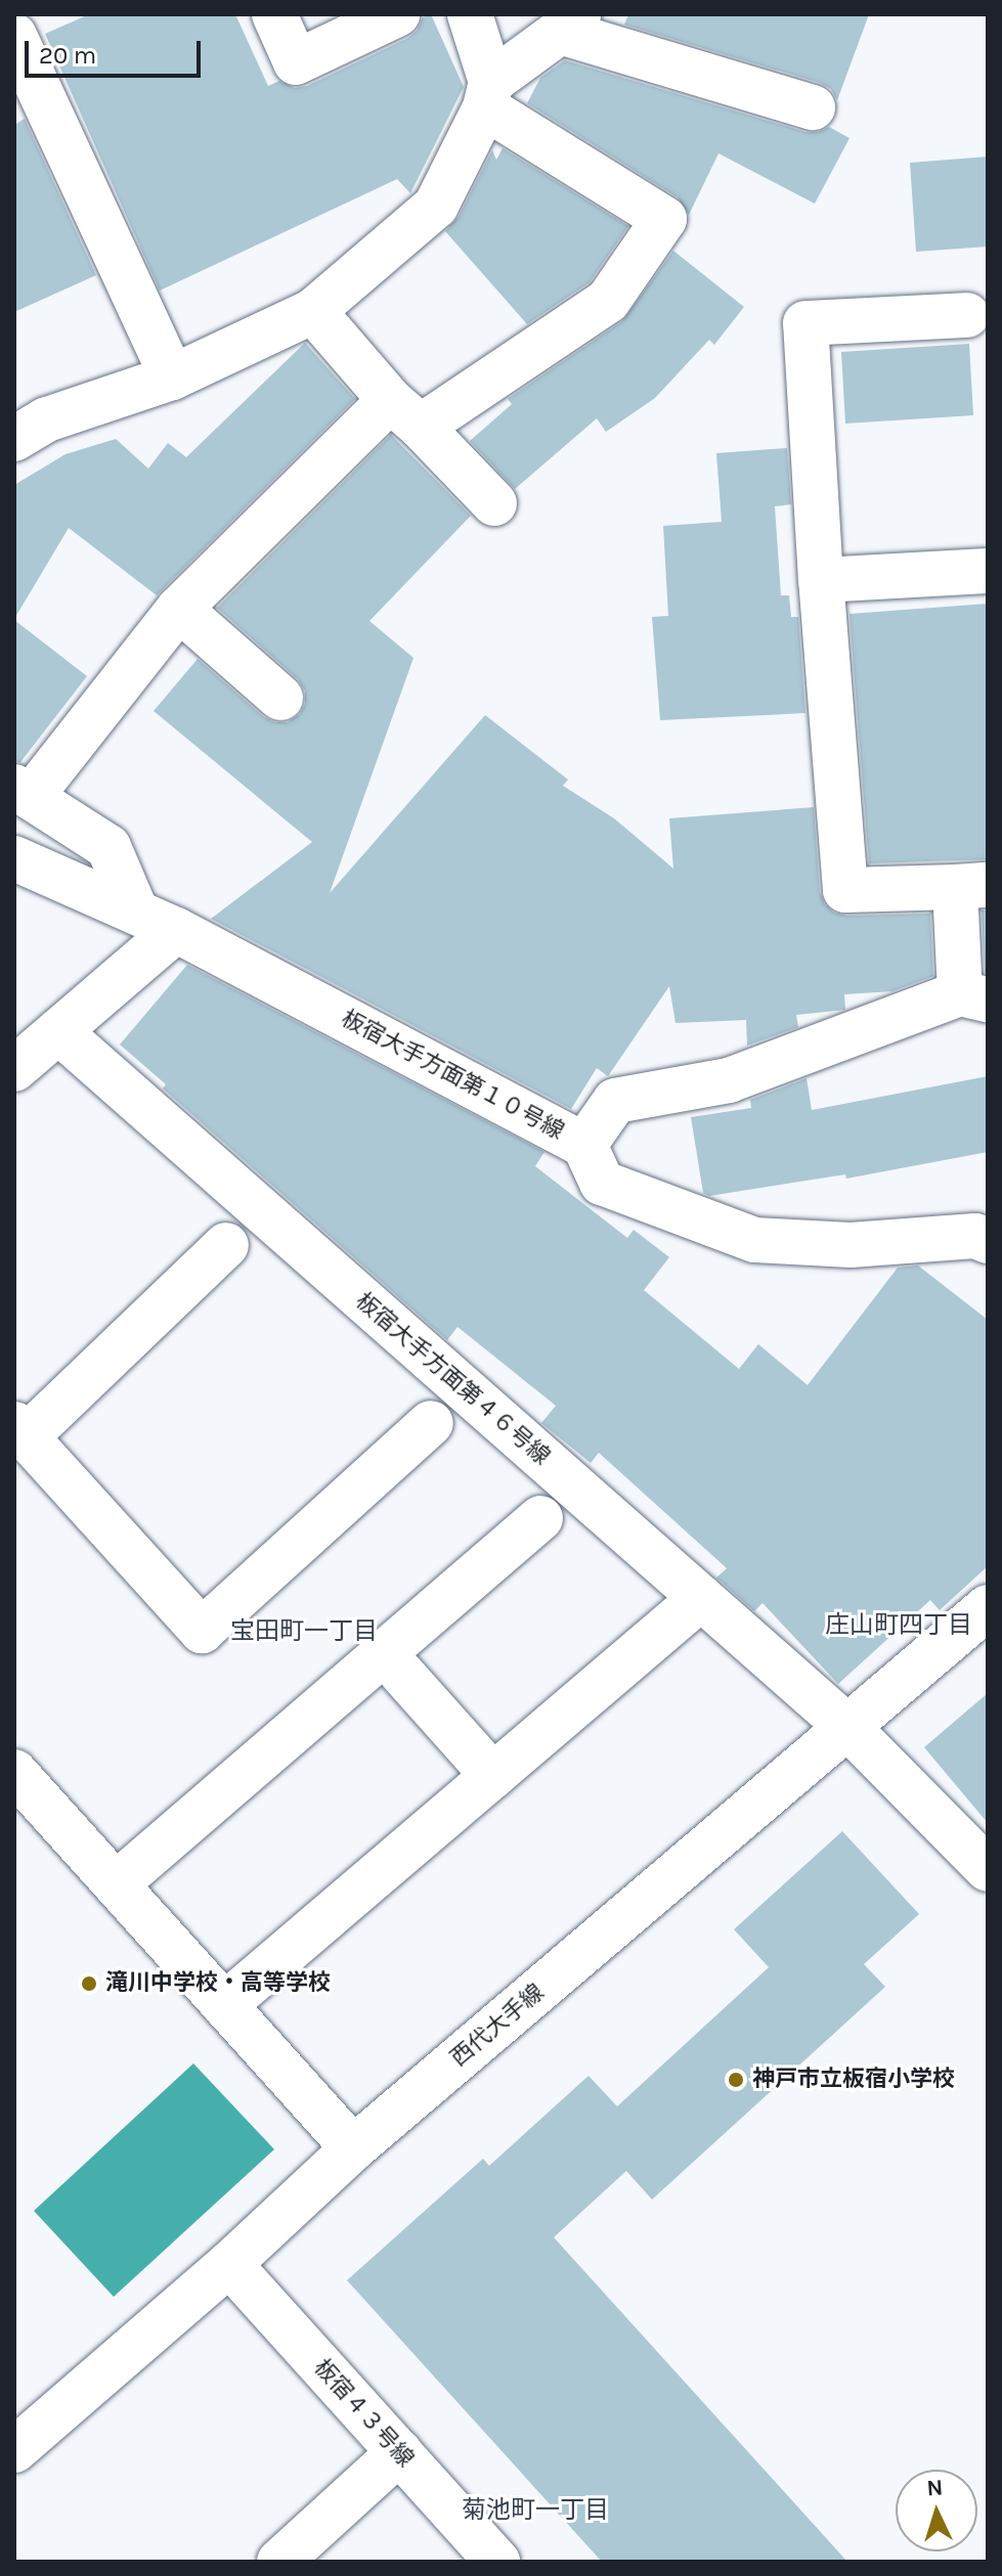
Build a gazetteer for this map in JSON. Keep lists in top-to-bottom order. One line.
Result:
{"streets":{"street":["板宿大手方面第１０号線","板宿大手方面第４６号線","西代大手線","板宿４３号線"]},"crossings":[["板宿大手方面第４６号線","西代大手線"],["西代大手線","板宿４３号線"]],"districts":["庄山町四丁目","宝田町一丁目","菊池町一丁目"],"places":["滝川中学校・高等学校","神戸市立板宿小学校"],"scale_bar":"20 m","north":"top"}
